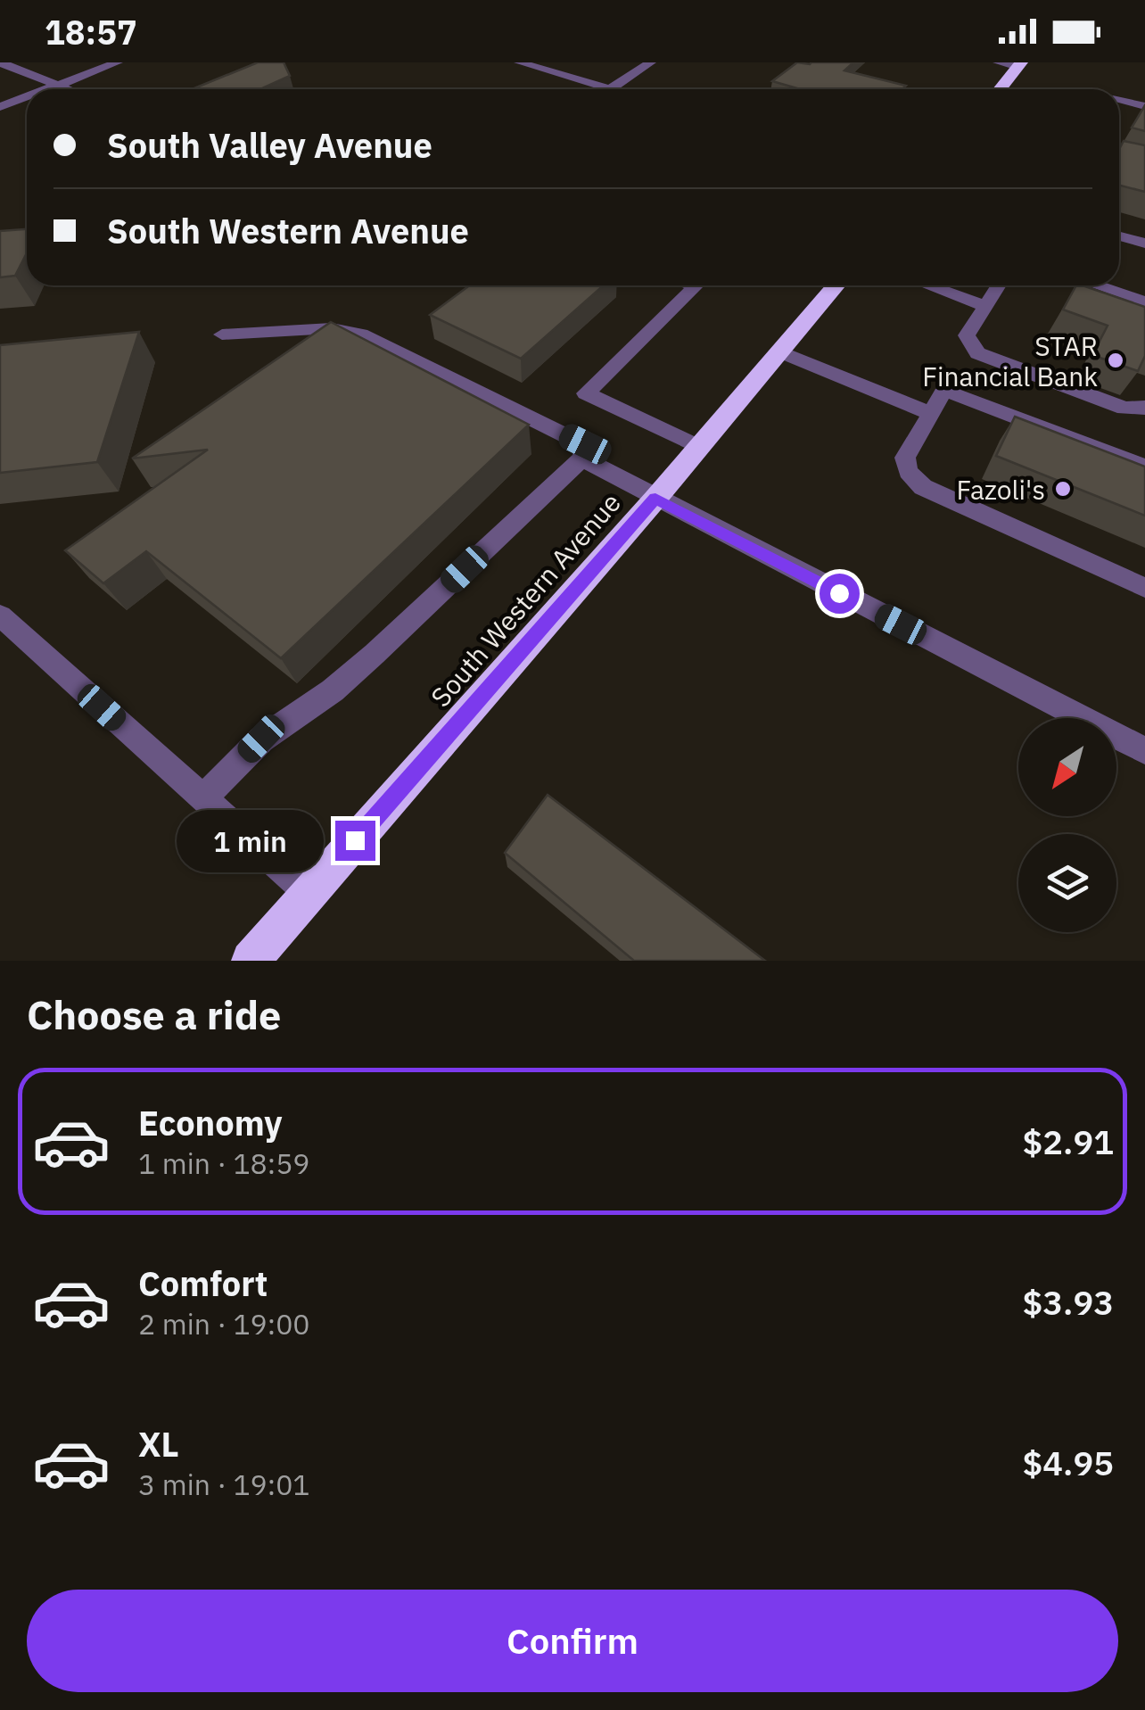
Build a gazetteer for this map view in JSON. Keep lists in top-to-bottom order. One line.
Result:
{"streets":{"highway":["South Western Avenue"]},"places":["STAR Financial Bank","Fazoli's"],"north":"bottom left","page":{"status":"18:57","banner":["South Valley Avenue","South Western Avenue"],"bubble":"1 min","heading":"Choose a ride","list":[{"name":"Economy","note":"1 min · 18:59","value":"$2.91"},{"name":"Comfort","note":"2 min · 19:00","value":"$3.93"},{"name":"XL","note":"3 min · 19:01","value":"$4.95"}],"buttons":"Confirm"}}
